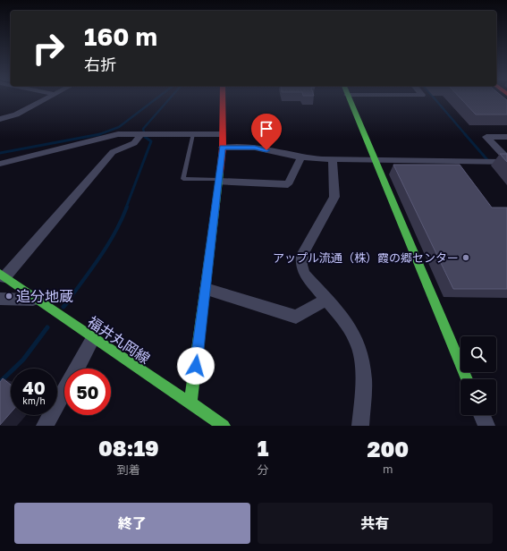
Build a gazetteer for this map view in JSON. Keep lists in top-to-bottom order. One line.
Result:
{"streets":{"main road":["福井丸岡線"]},"places":["アップル流通（株）霞の郷センター","追分地蔵"],"page":{"turn":["160 m","右折"],"speed":"40 km/h","limit":"50","eta":["08:19","到着","1","分","200","m"],"buttons":["終了","共有"]}}
